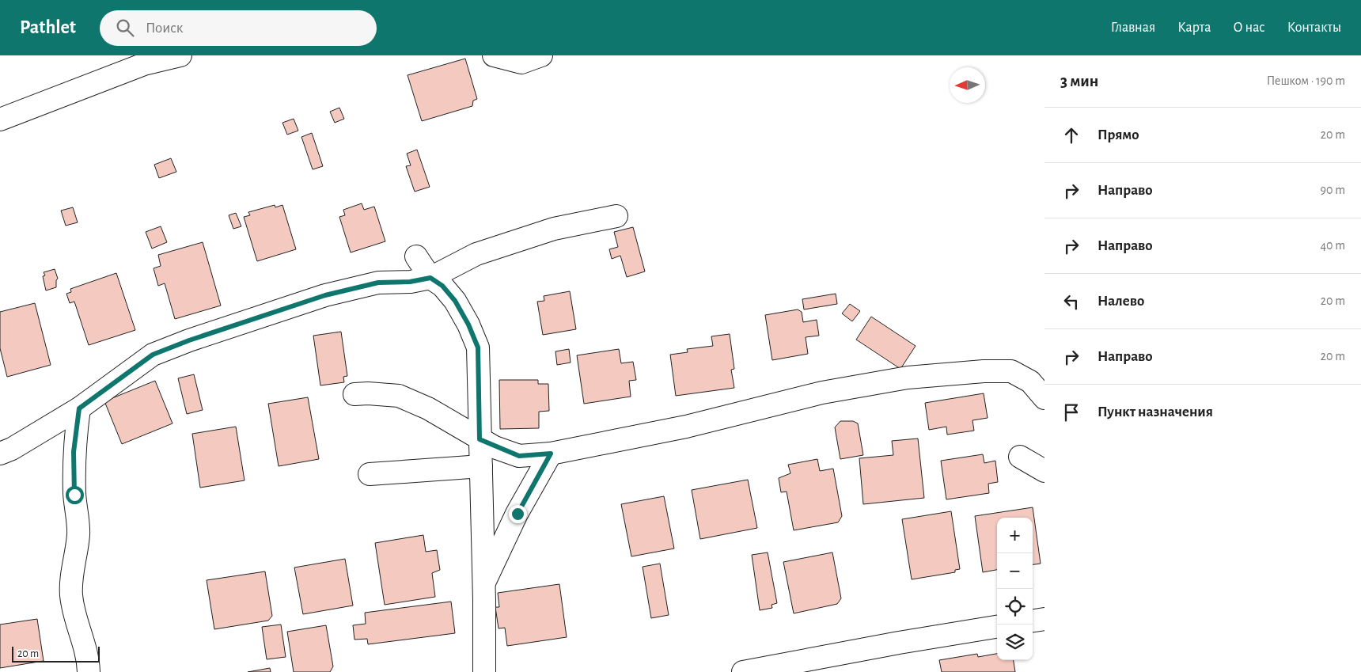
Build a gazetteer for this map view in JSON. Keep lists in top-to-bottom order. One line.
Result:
{"scale_bar":"20 m","north":"left","page":{"header":"Pathlet","search":"Поиск","nav":["Главная","Карта","О нас","Контакты"],"heading":["3 мин","Пешком · 190 m"],"list":[["Прямо","20 m"],["Направо","90 m"],["Направо","40 m"],["Налево","20 m"],["Направо","20 m"],"Пункт назначения"],"map_buttons":["+","−"],"scale":"20 m"}}
